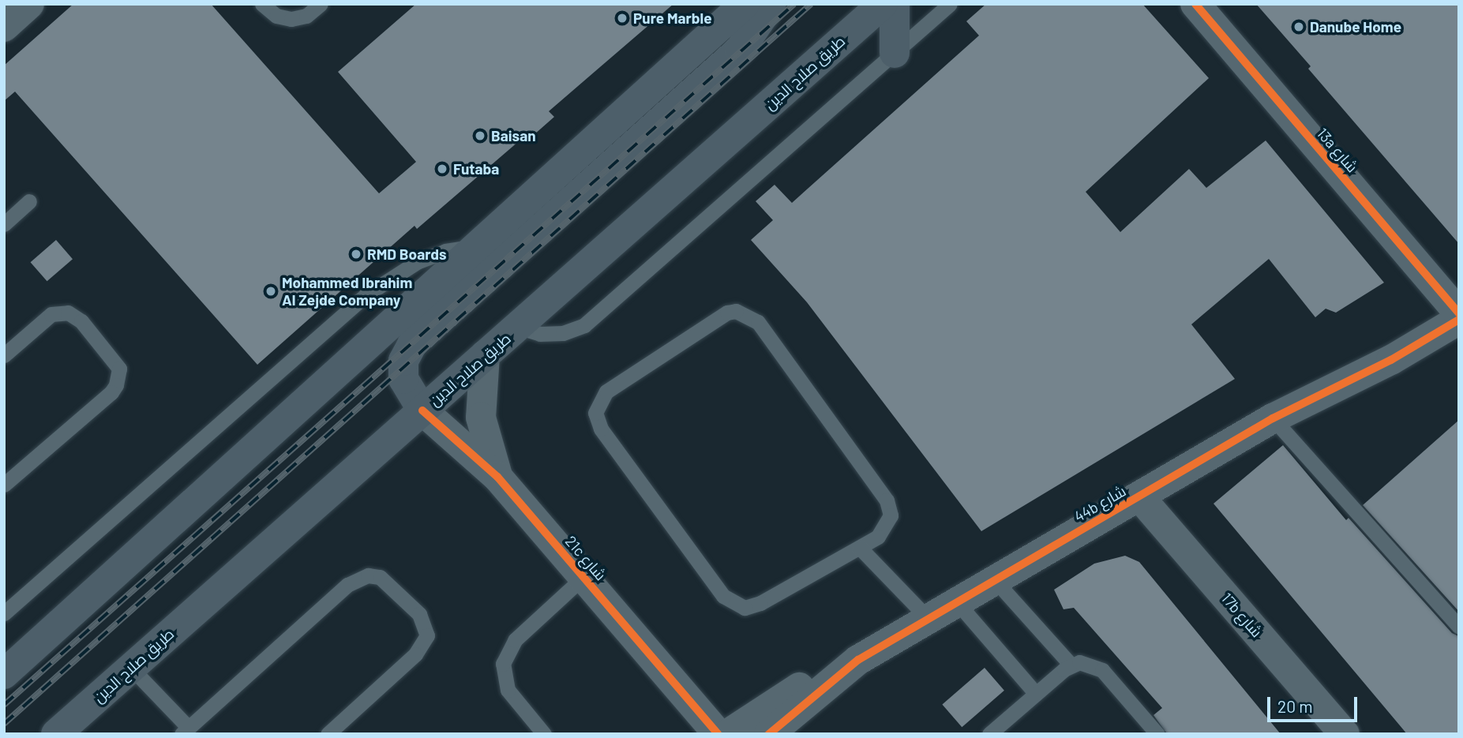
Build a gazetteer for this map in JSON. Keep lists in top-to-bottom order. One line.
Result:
{"streets":{"main road":["طريق صلاح الدين"],"street":["13a شارع","44b شارع","21c شارع","17b شارع"]},"crossings":[["طريق صلاح الدين","21c شارع"],["13a شارع","44b شارع"],["44b شارع","17b شارع"]],"places":["Pure Marble","Danube Home","Baisan","Futaba","RMD Boards","Mohammed Ibrahim Al Zejde Company"],"scale_bar":"20 m"}
